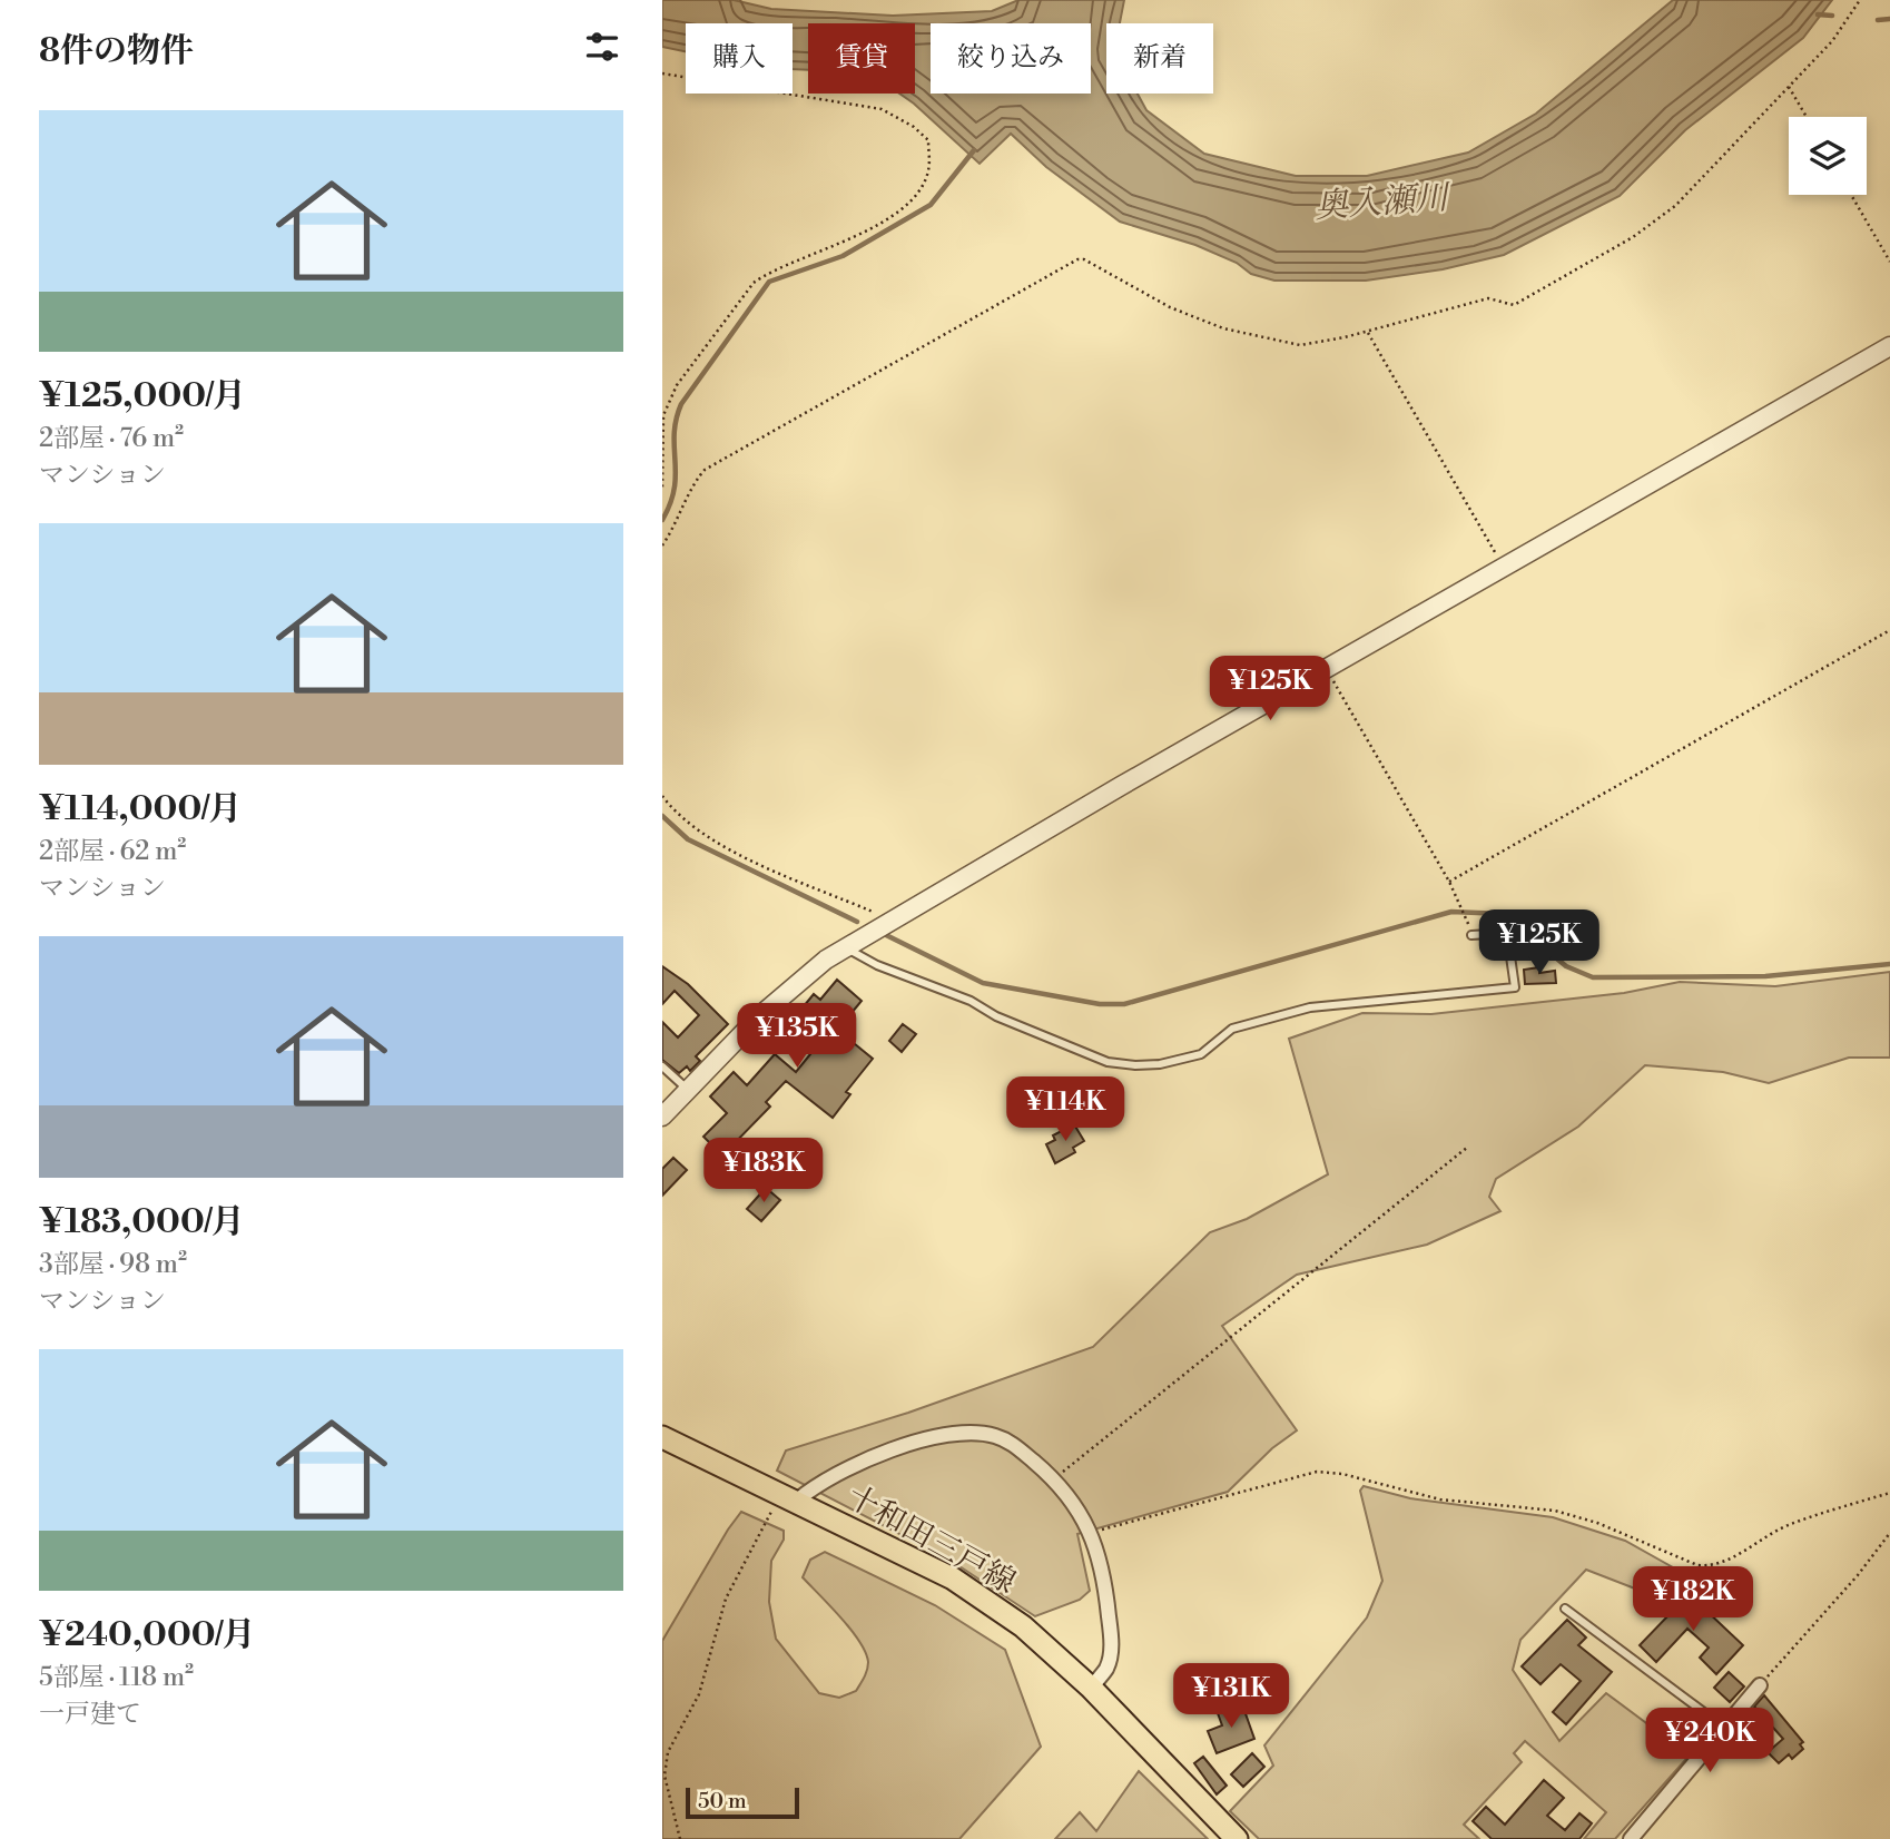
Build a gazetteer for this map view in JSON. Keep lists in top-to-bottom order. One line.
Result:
{"streets":{"main road":["十和田三戸線"]},"water":["奥入瀬川"],"scale_bar":"50 m","page":{"heading":"8件の物件","chip":["購入","賃貸","絞り込み","新着"],"list":[{"name":"¥125,000/月","note":"2部屋 · 76 m² · マンション"},{"name":"¥114,000/月","note":"2部屋 · 62 m² · マンション"},{"name":"¥183,000/月","note":"3部屋 · 98 m² · マンション"},{"name":"¥240,000/月","note":"5部屋 · 118 m² · 一戸建て"}],"price":["¥125K","¥125K","¥135K","¥114K","¥183K","¥182K","¥131K","¥240K"],"scale":"50 m"}}
